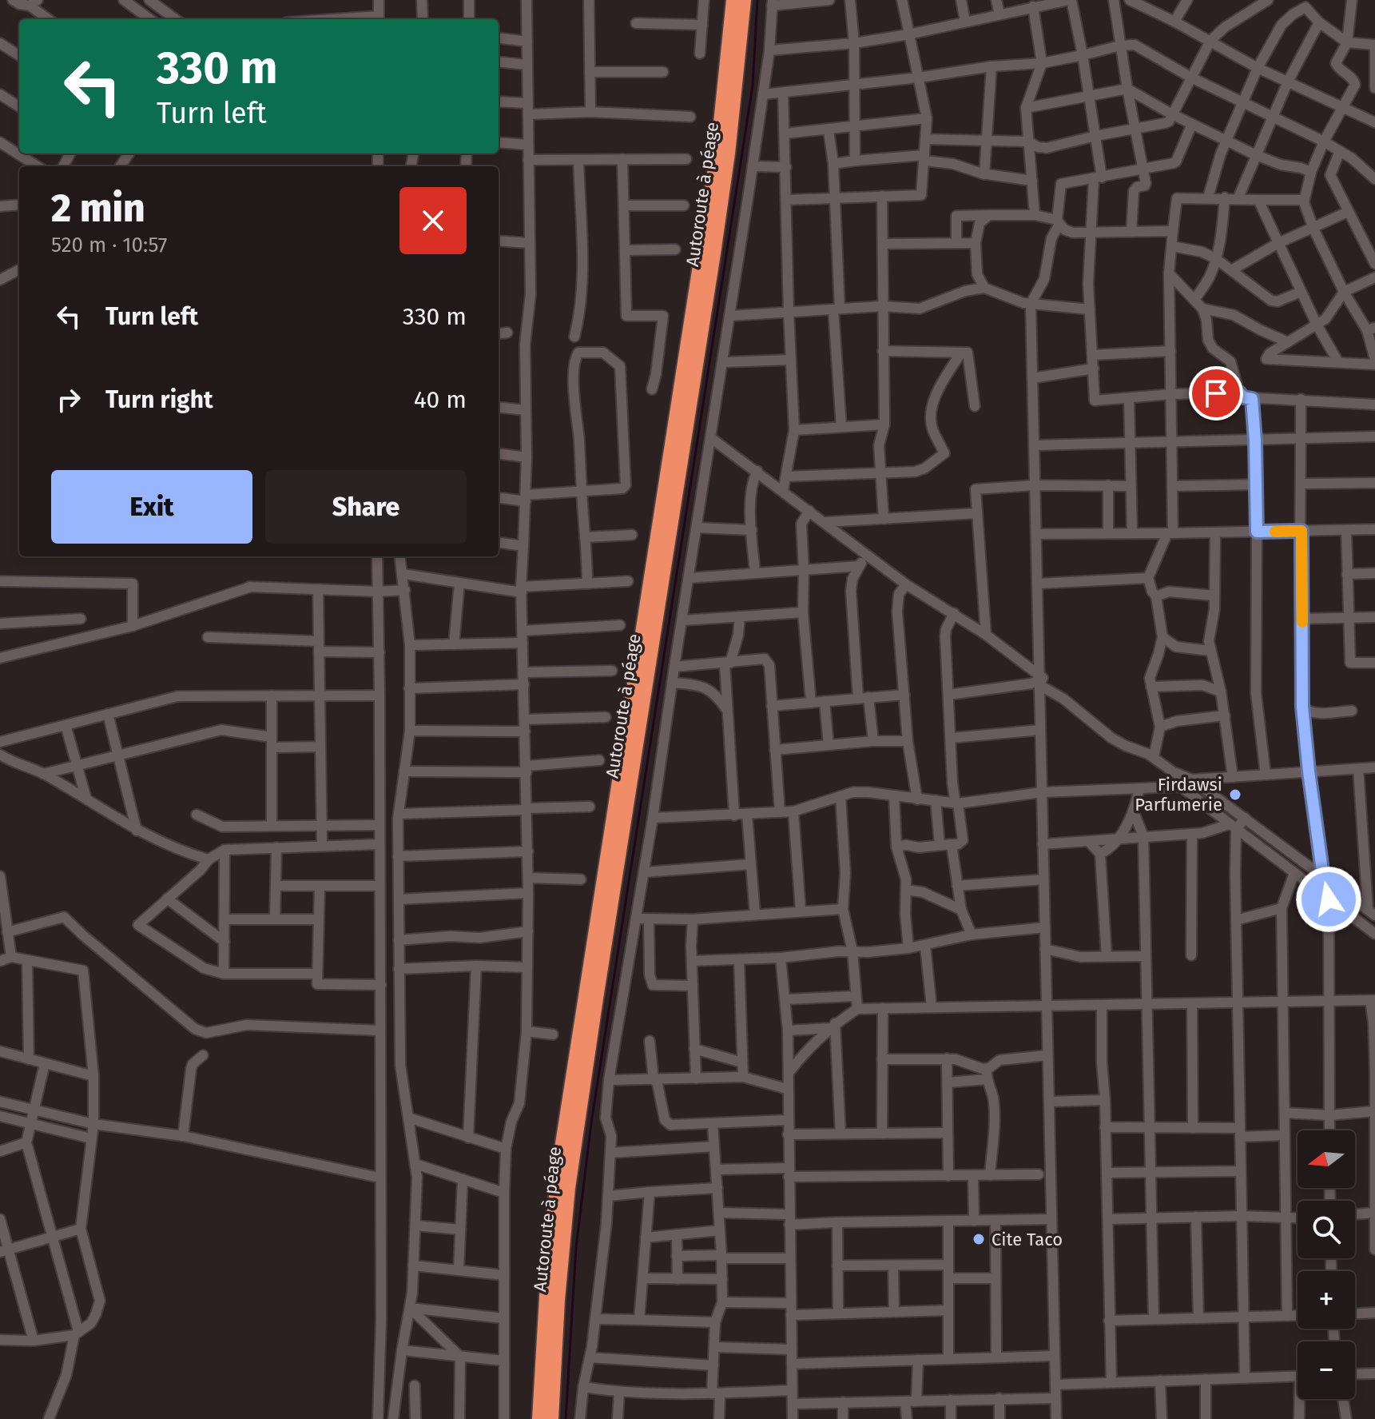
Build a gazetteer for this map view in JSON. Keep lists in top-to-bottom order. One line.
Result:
{"streets":{"highway":["Autoroute à péage"]},"places":["Firdawsi Parfumerie","Cite Taco"],"north":"left","page":{"turn":["330 m","Turn left"],"heading":["2 min","520 m · 10:57"],"list":[{"name":"Turn left","value":"330 m"},{"name":"Turn right","value":"40 m"}],"buttons":["Exit","Share"],"map_buttons":["+","−"]}}
